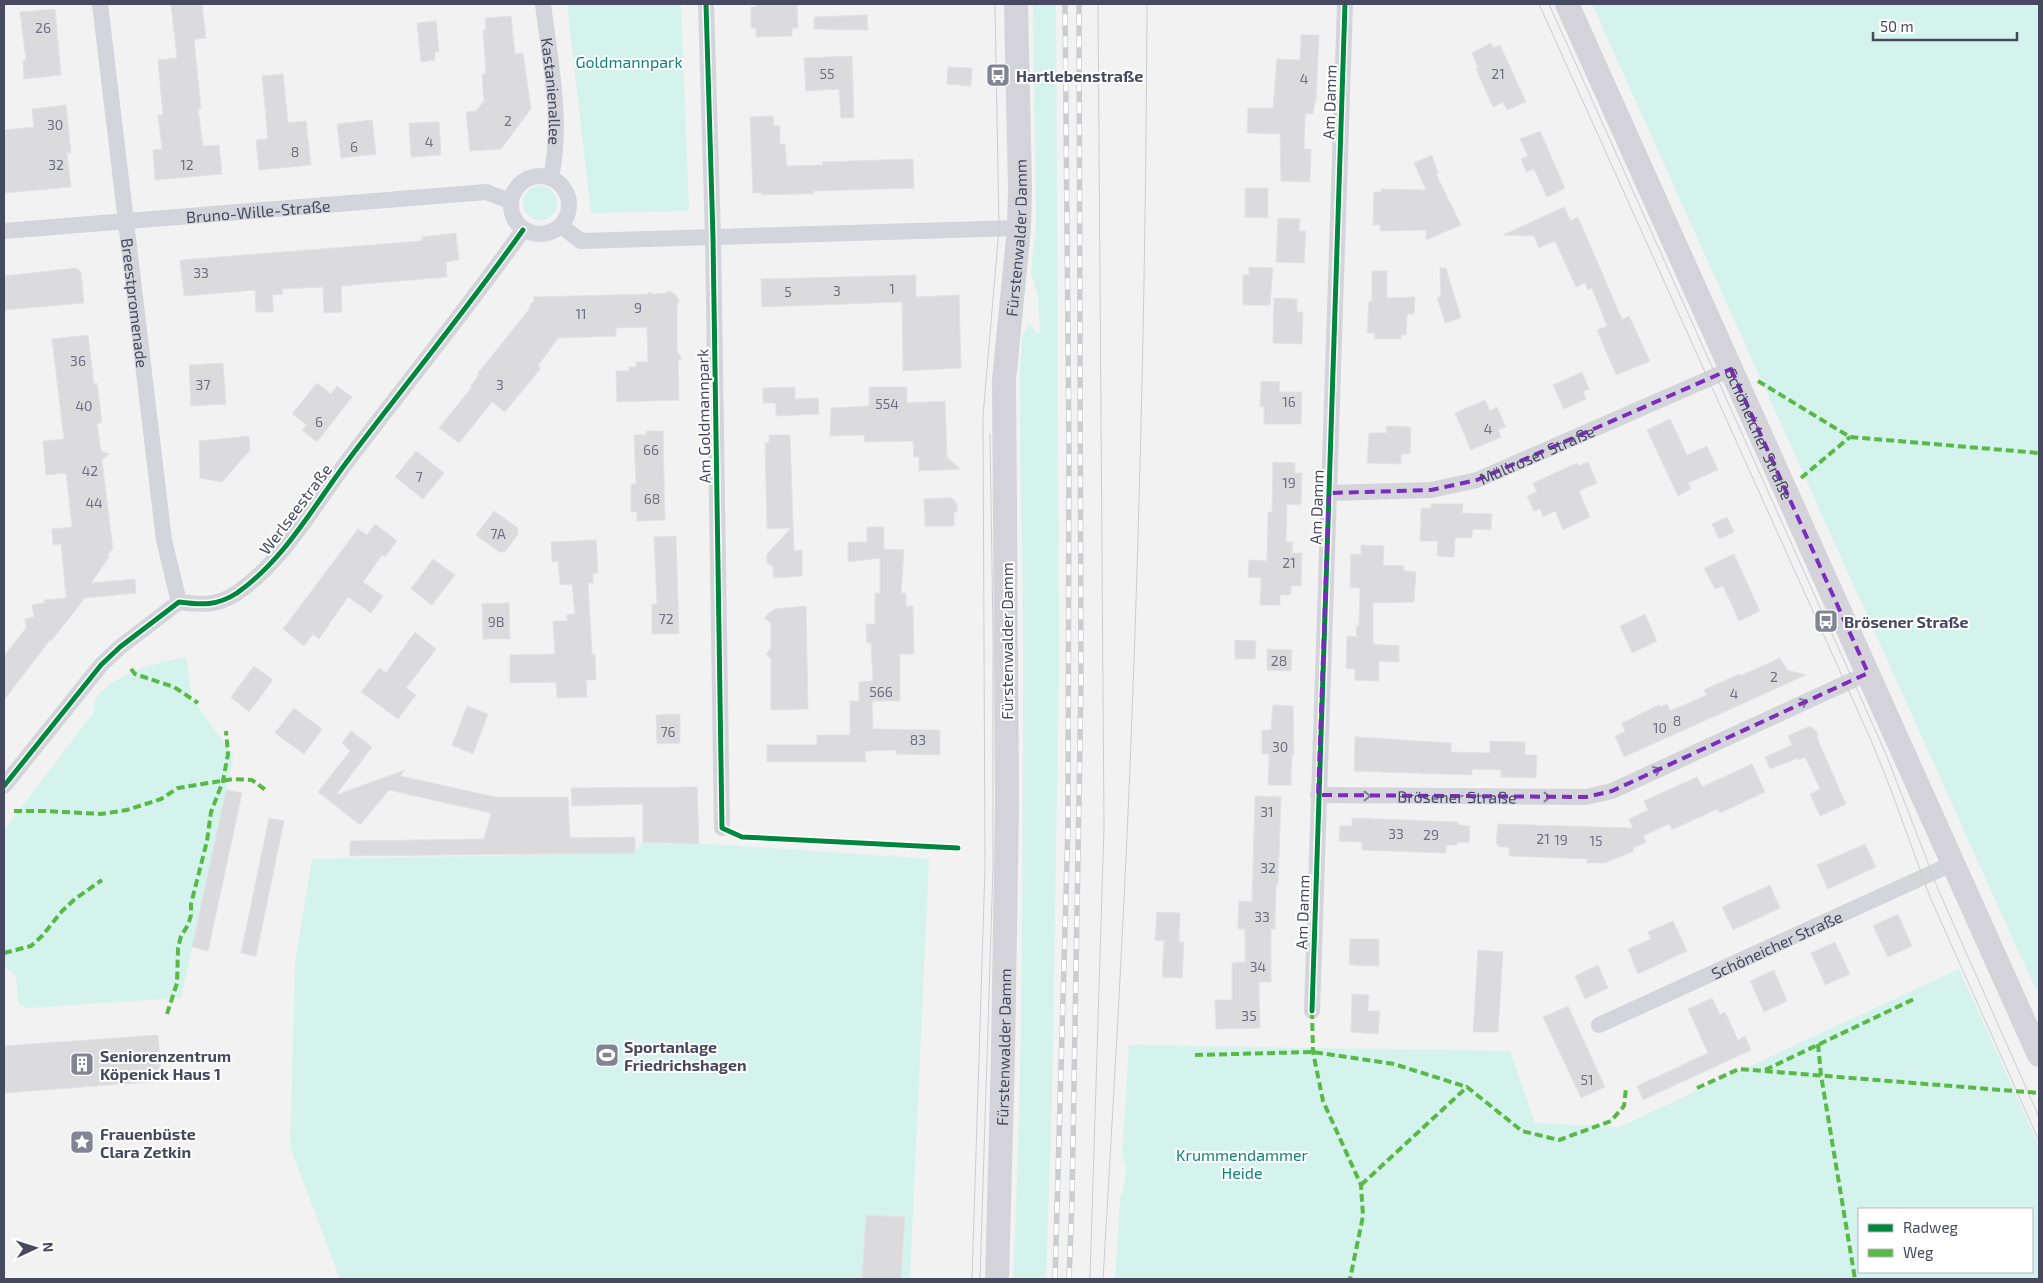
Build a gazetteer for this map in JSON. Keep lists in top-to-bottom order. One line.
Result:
{"streets":{"main road":["Fürstenwalder Damm","Schöneicher Straße"],"street":["Kastanienallee","Am Damm","Bruno-Wille-Straße","Breestpromenade","Am Goldmannpark","Müllroser Straße","Werlseestraße","Brösener Straße"]},"crossings":[["Kastanienallee","Bruno-Wille-Straße"],["Kastanienallee","Werlseestraße"],["Am Damm","Müllroser Straße"],["Am Damm","Brösener Straße"],["Bruno-Wille-Straße","Breestpromenade"],["Bruno-Wille-Straße","Werlseestraße"],["Breestpromenade","Werlseestraße"],["Schöneicher Straße","Müllroser Straße"],["Schöneicher Straße","Brösener Straße"]],"one_way":["Brösener Straße"],"parks":["Goldmannpark","Krummendammer Heide"],"places":{"bus stop":["Hartlebenstraße","Brösener Straße"],"sports":["Sportanlage Friedrichshagen"],"building":["Seniorenzentrum Köpenick Haus 1"],"place":["Frauenbüste Clara Zetkin"]},"house_numbers":["26","55","21","4","2","30","4","6","8","32","12","33","1","3","5","9","11","36","37","3","16","554","40","6","4","66","42","7","19","68","44","7A","21","72","9B","28","2","566","4","8","10","76","83","30","31","33","29","21","19","15","32","33","34","35","51"],"legend":["Radweg","Weg"],"scale_bar":"50 m","north":"right"}
